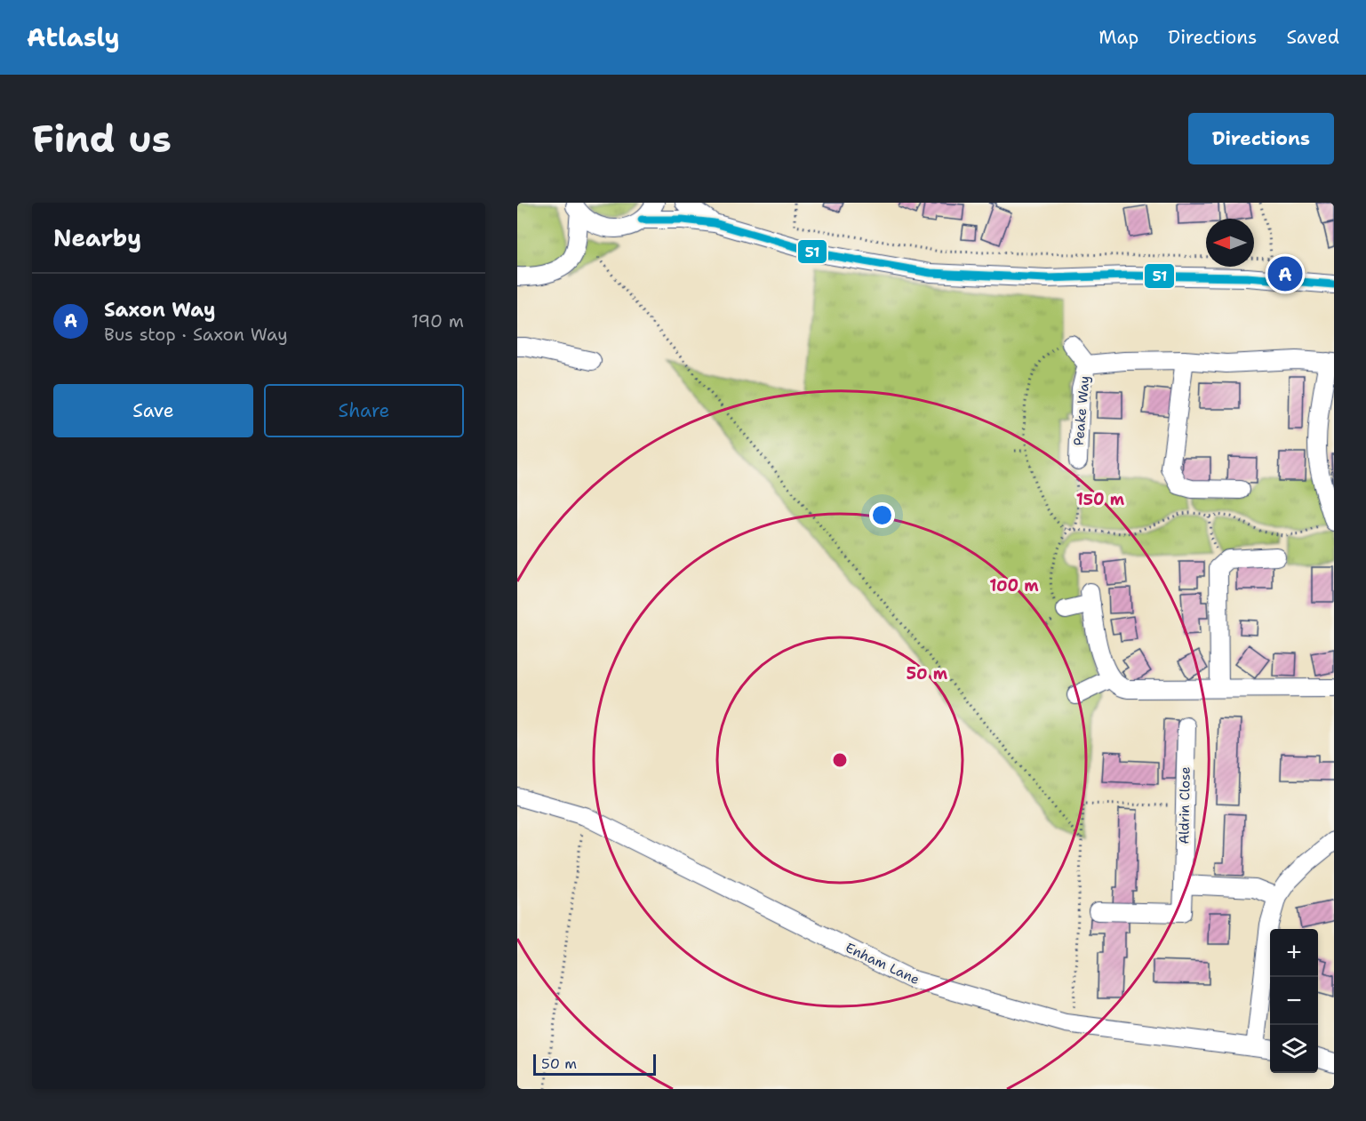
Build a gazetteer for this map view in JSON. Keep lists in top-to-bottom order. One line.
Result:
{"streets":{"street":["Peake Way","Aldrin Close","Enham Lane"]},"lines":["transit line 51"],"scale_bar":"50 m","north":"left","page":{"header":"Atlasly","nav":["Map","Directions","Saved"],"buttons":["Directions",["Save","Share"]],"title":"Find us","heading":"Nearby","pins":"A","list":[{"mark":"A","name":"Saxon Way","note":"Bus stop · Saxon Way","value":"190 m"}],"map_buttons":["+","−"],"scale":"50 m"},"rings":["150 m","100 m","50 m"]}
